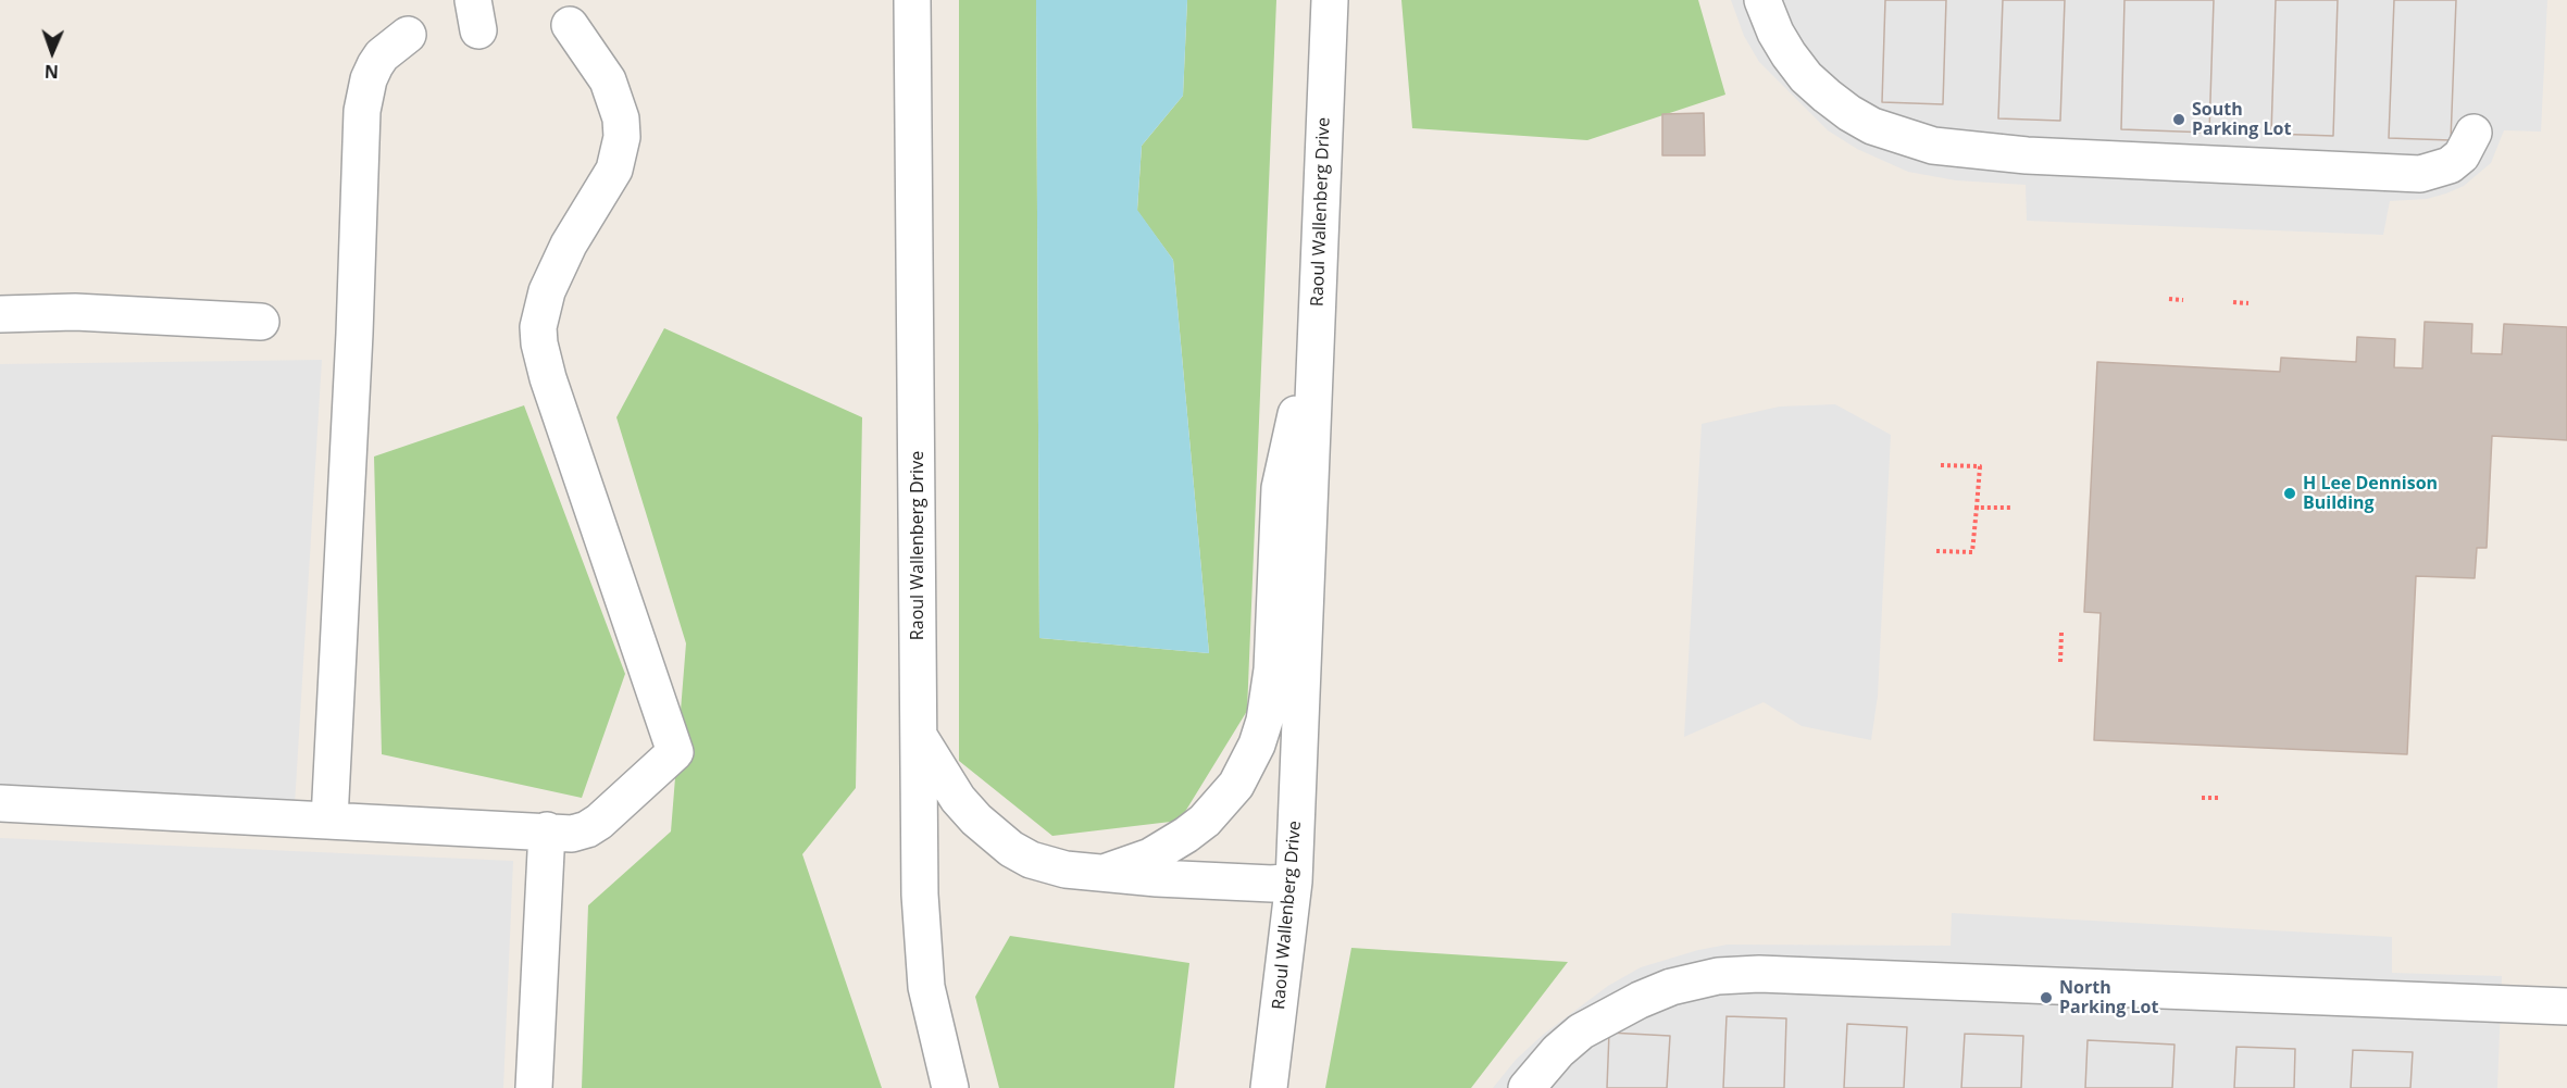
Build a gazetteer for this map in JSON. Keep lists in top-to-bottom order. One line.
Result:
{"streets":{"street":["Raoul Wallenberg Drive"]},"places":["South Parking Lot","H Lee Dennison Building","North Parking Lot"],"north":"bottom"}
